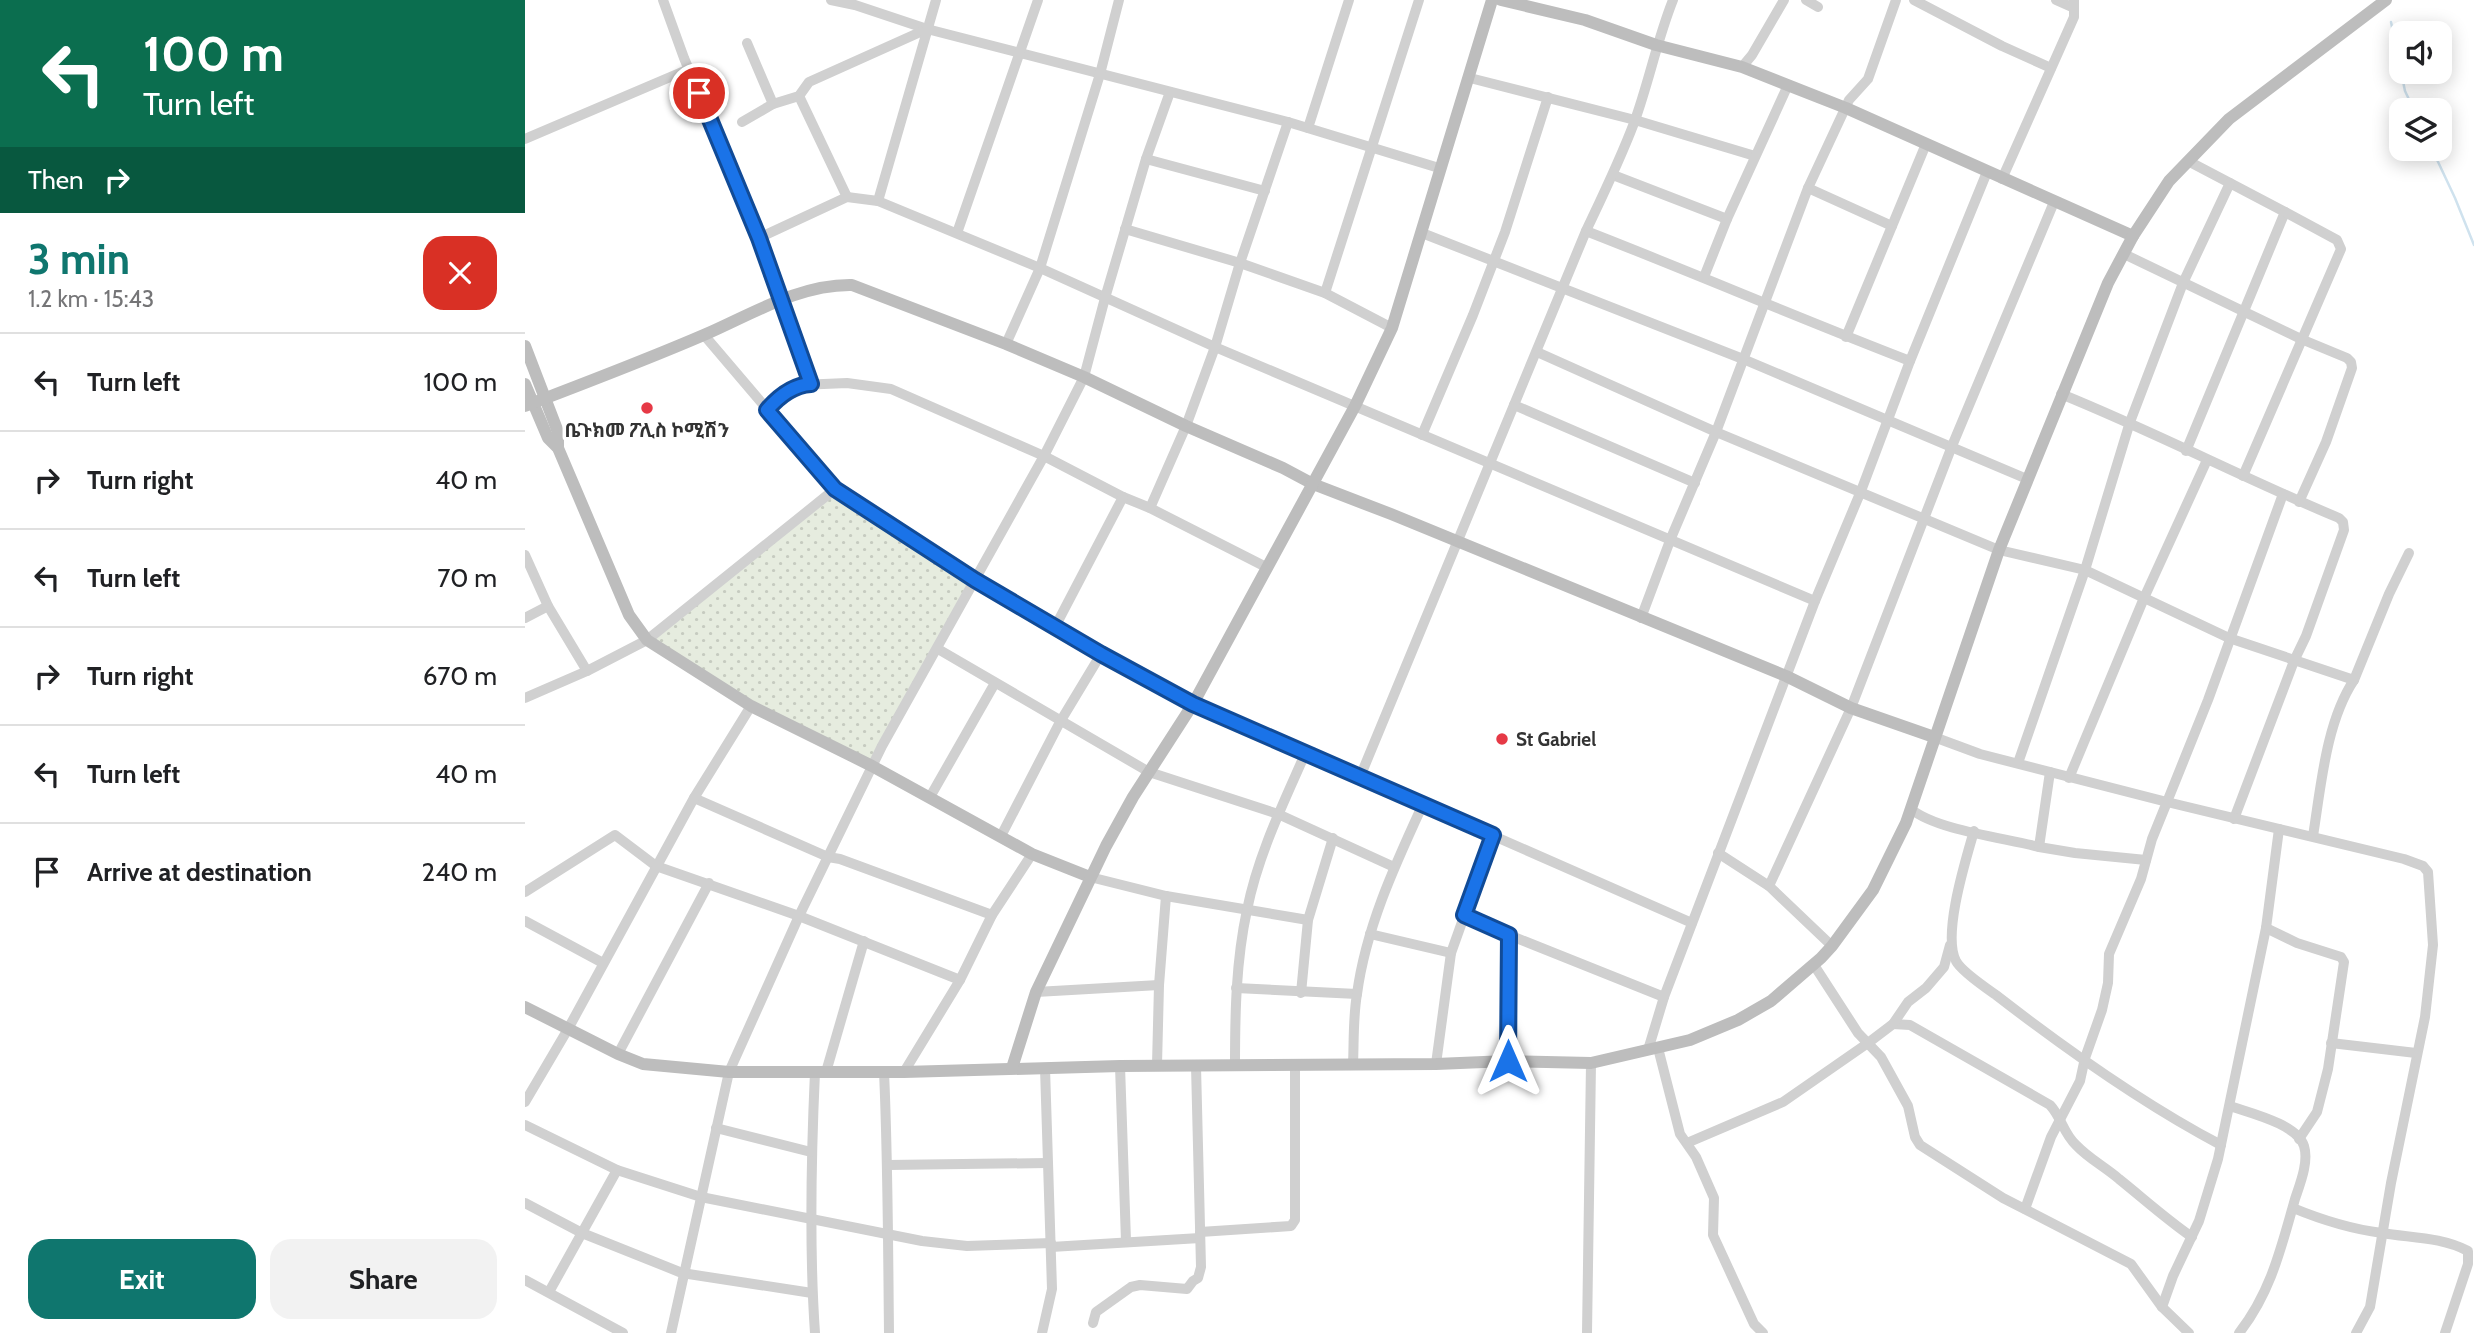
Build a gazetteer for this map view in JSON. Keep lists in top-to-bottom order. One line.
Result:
{"places":["ቤጉክመ ፖሊስ ኮሚሽን","St Gabriel"],"page":{"turn":["100 m","Turn left"],"then":"Then","heading":["3 min","1.2 km · 15:43"],"list":[{"name":"Turn left","value":"100 m"},{"name":"Turn right","value":"40 m"},{"name":"Turn left","value":"70 m"},{"name":"Turn right","value":"670 m"},{"name":"Turn left","value":"40 m"},{"name":"Arrive at destination","value":"240 m"}],"buttons":["Exit","Share"]}}
